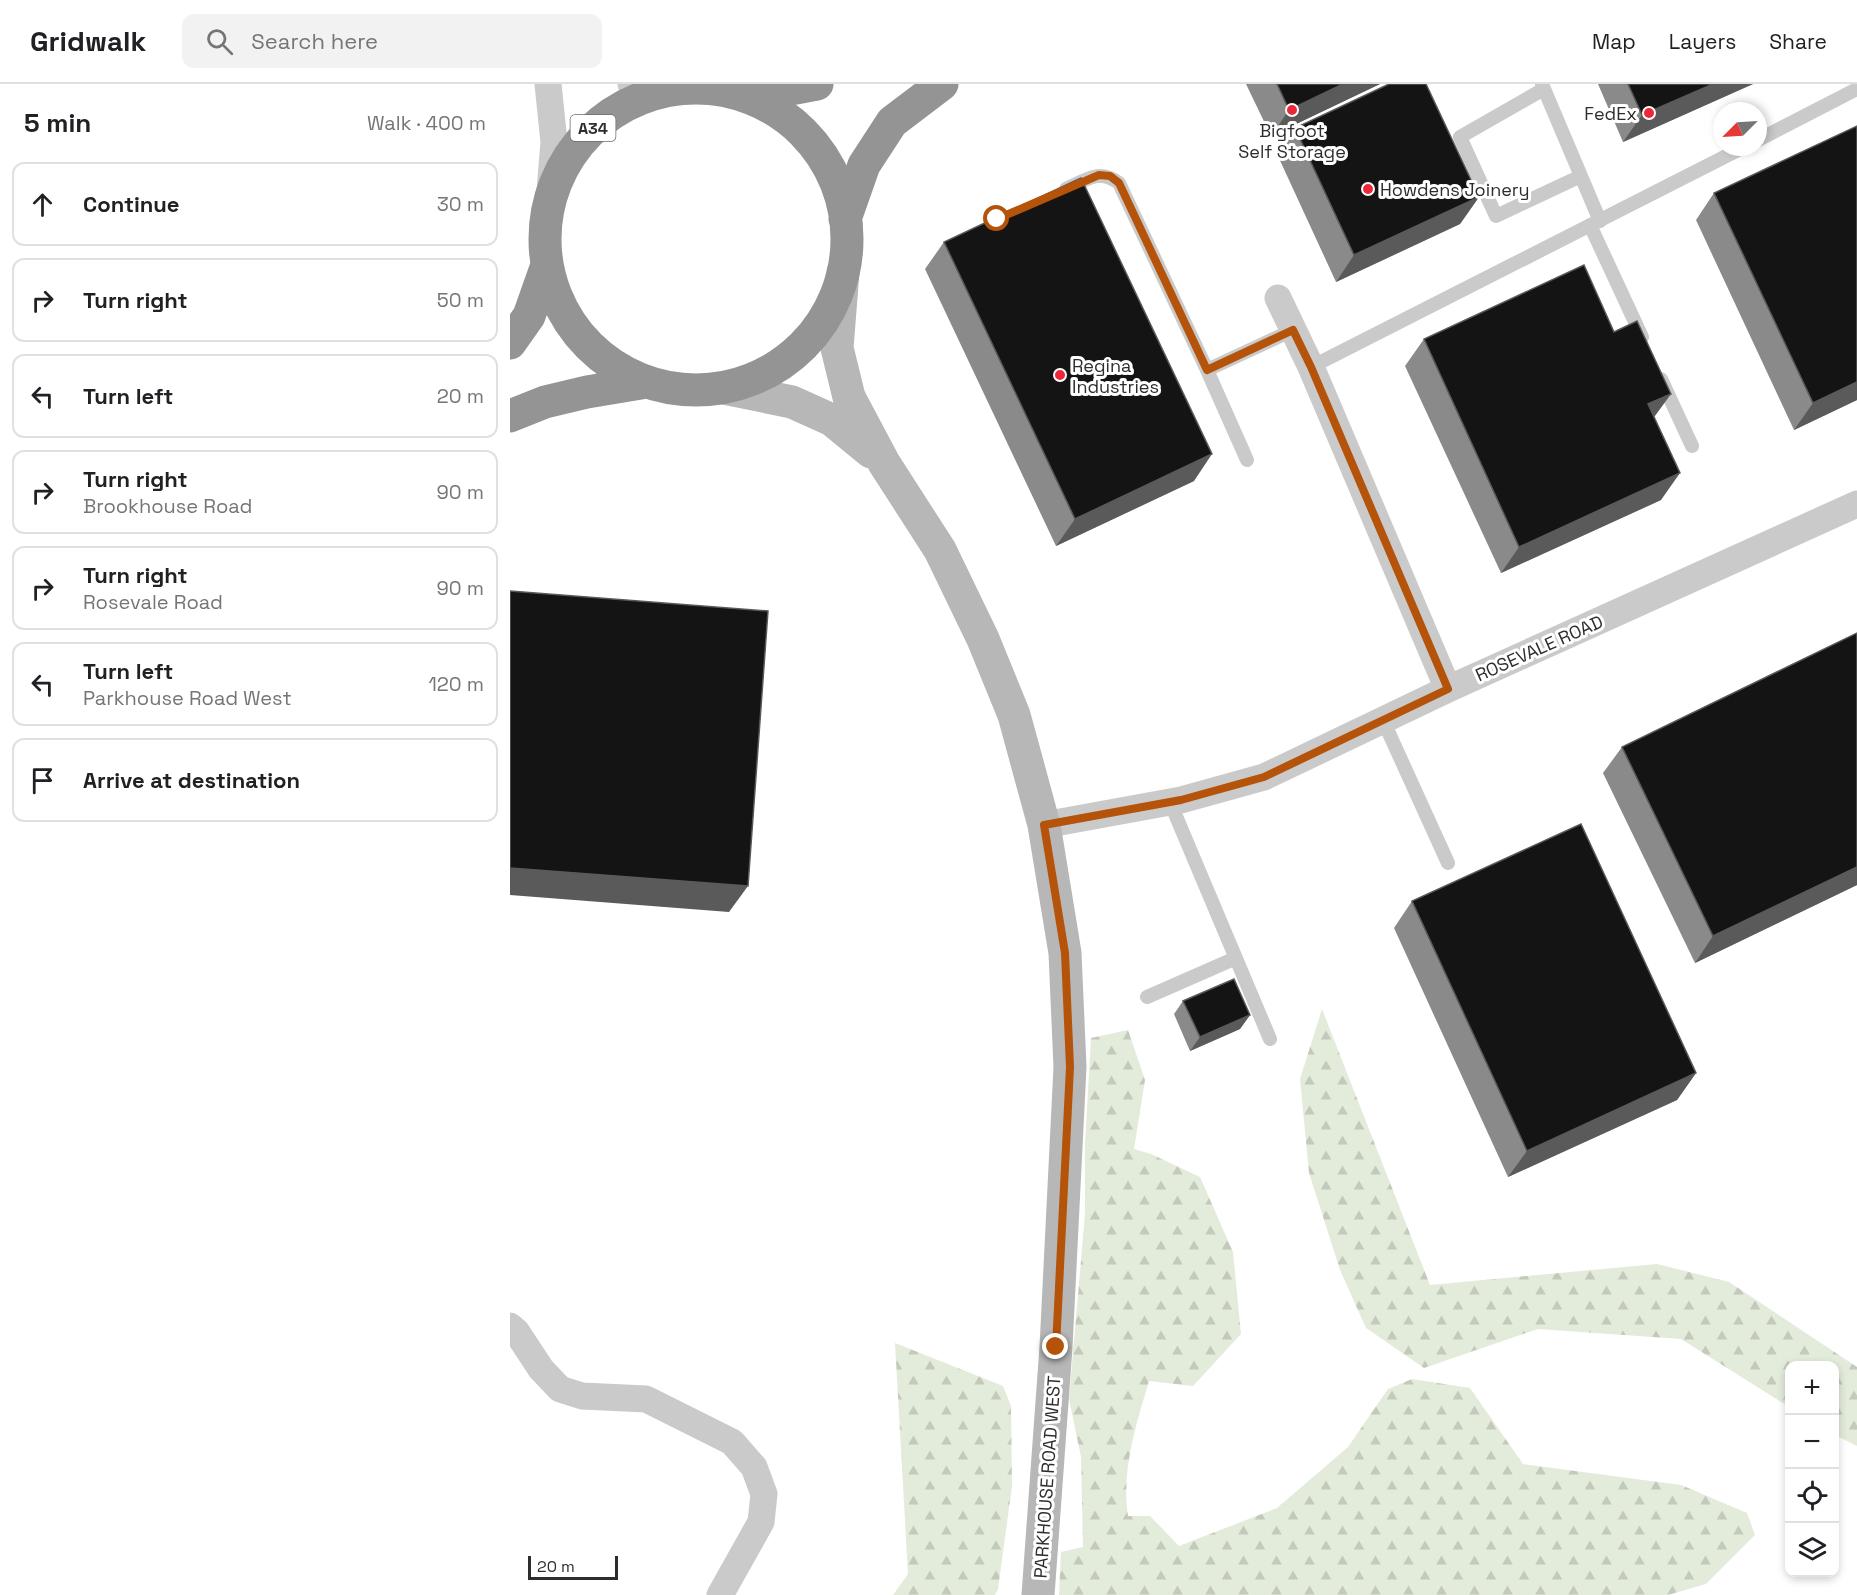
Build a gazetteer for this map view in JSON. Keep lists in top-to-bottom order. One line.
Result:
{"streets":{"highway":["A34"],"street":["ROSEVALE ROAD","PARKHOUSE ROAD WEST"]},"crossings":[["A34","PARKHOUSE ROAD WEST"],["ROSEVALE ROAD","PARKHOUSE ROAD WEST"]],"places":["Bigfoot Self Storage","FedEx","Howdens Joinery","Regina Industries"],"scale_bar":"20 m","north":"bottom left","page":{"header":"Gridwalk","search":"Search here","nav":["Map","Layers","Share"],"heading":["5 min","Walk · 400 m"],"list":[["Continue","30 m"],["Turn right","50 m"],["Turn left","20 m"],["Turn right","Brookhouse Road","90 m"],["Turn right","Rosevale Road","90 m"],["Turn left","Parkhouse Road West","120 m"],"Arrive at destination"],"map_buttons":["+","−"],"scale":"20 m"}}
